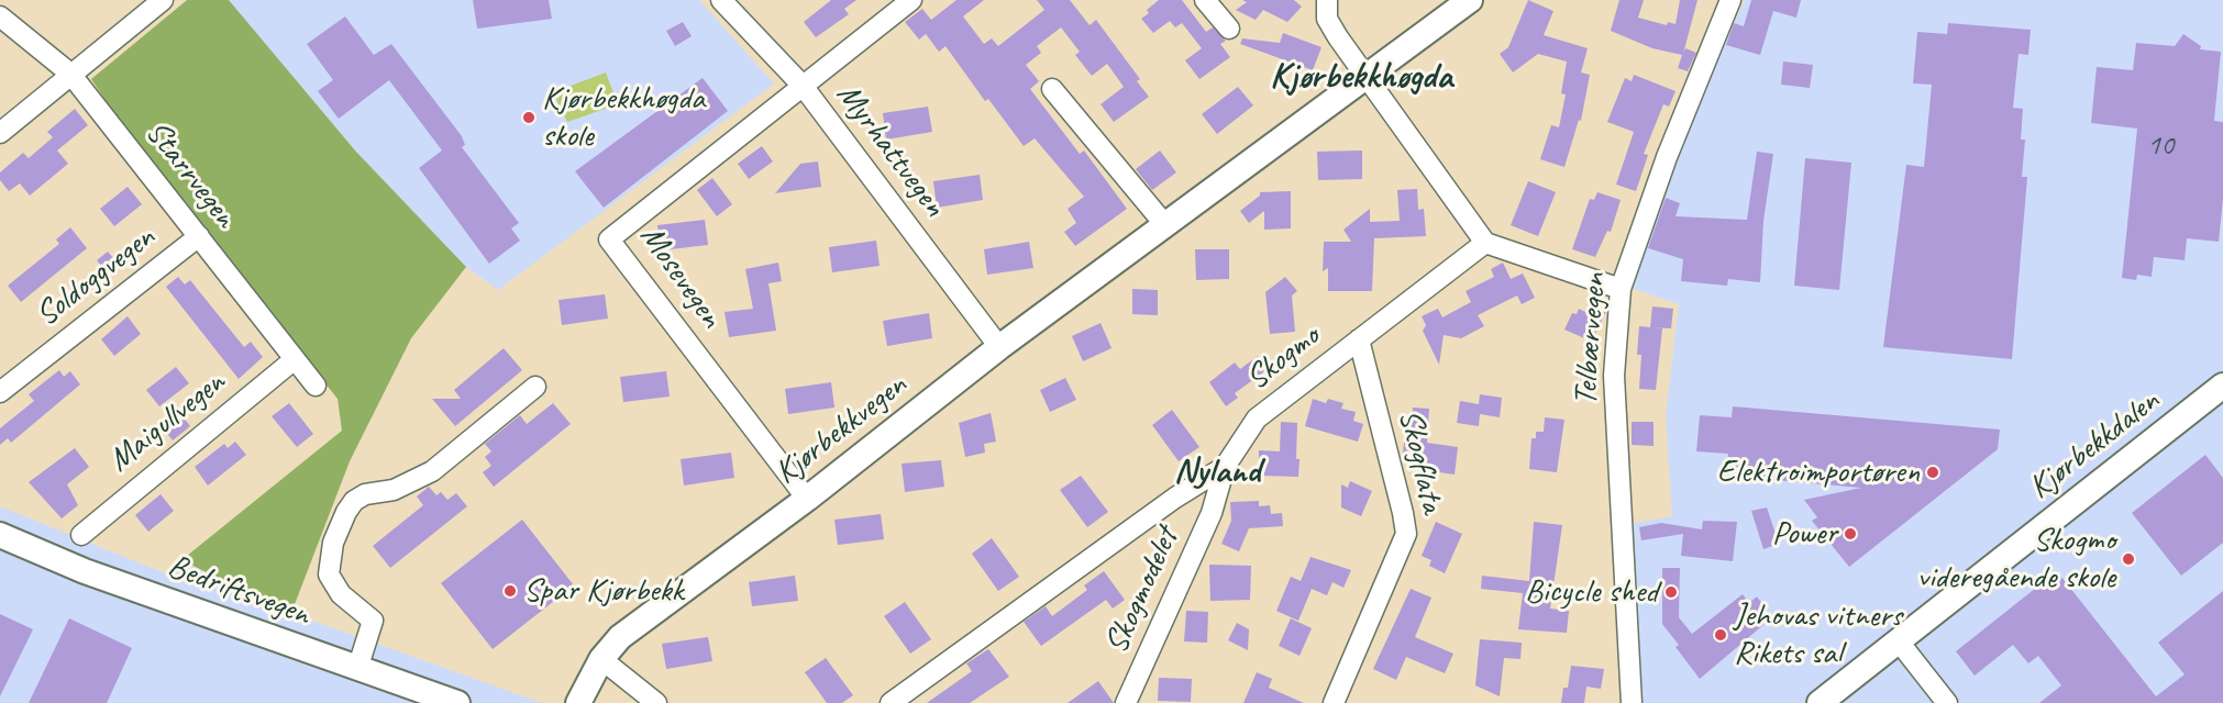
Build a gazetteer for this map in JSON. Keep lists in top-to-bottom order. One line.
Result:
{"streets":{"street":["Myrhattvegen","Starrvegen","Soldoggvegen","Mosevegen","Telbærvegen","Skogmo","Maigullvegen","Kjørbekkvegen","Kjørbekkdalen","Skogflata","Bedriftsvegen","Skogmodelet"]},"crossings":[["Myrhattvegen","Mosevegen"],["Myrhattvegen","Kjørbekkvegen"],["Starrvegen","Soldoggvegen"],["Starrvegen","Maigullvegen"],["Mosevegen","Kjørbekkvegen"],["Skogmo","Skogflata"],["Skogmo","Skogmodelet"]],"districts":["Kjørbekkhøgda","Nyland"],"places":["Kjørbekkhøgda skole","Elektroimportøren","Power","Skogmo videregående skole","Spar Kjørbekk","Bicycle shed","Jehovas vitners Rikets sal"],"house_numbers":["10"]}
